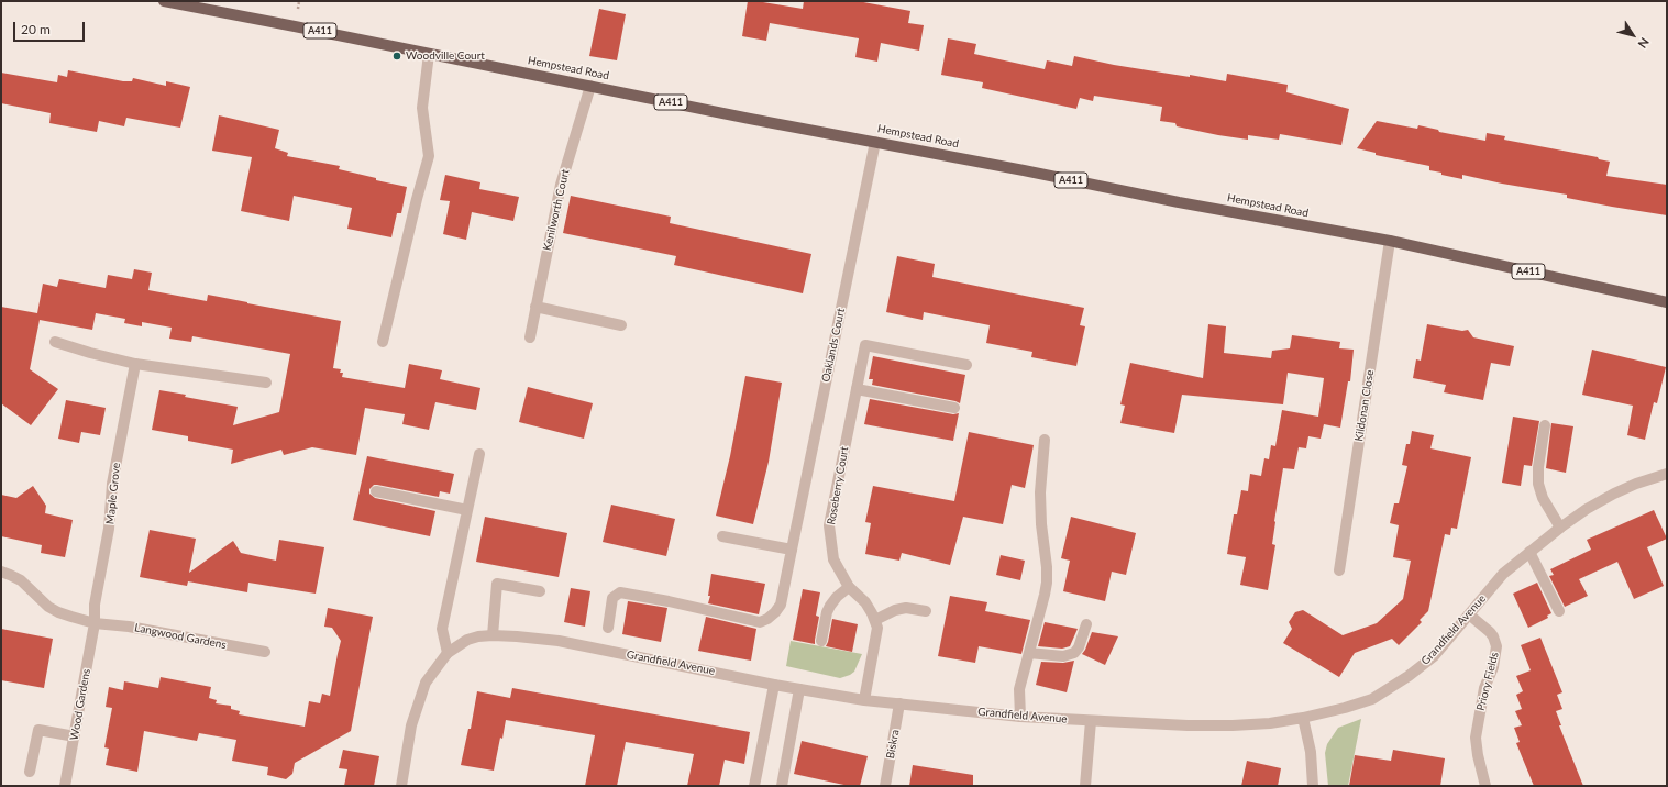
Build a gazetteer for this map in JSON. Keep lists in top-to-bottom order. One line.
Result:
{"streets":{"main road":["A411","Hempstead Road"],"street":["Kenilworth Court","Oaklands Court","Kildonan Close","Roseberry Court","Maple Grove","Grandfield Avenue","Langwood Gardens","Priory Fields","Wood Gardens","Biskra"]},"crossings":[["Hempstead Road","Kenilworth Court"],["Hempstead Road","Oaklands Court"],["Hempstead Road","Kildonan Close"],["Roseberry Court","Grandfield Avenue"],["Maple Grove","Langwood Gardens"],["Maple Grove","Wood Gardens"],["Grandfield Avenue","Priory Fields"],["Grandfield Avenue","Biskra"],["Langwood Gardens","Wood Gardens"]],"places":["Woodville Court"],"scale_bar":"20 m","north":"bottom right"}
